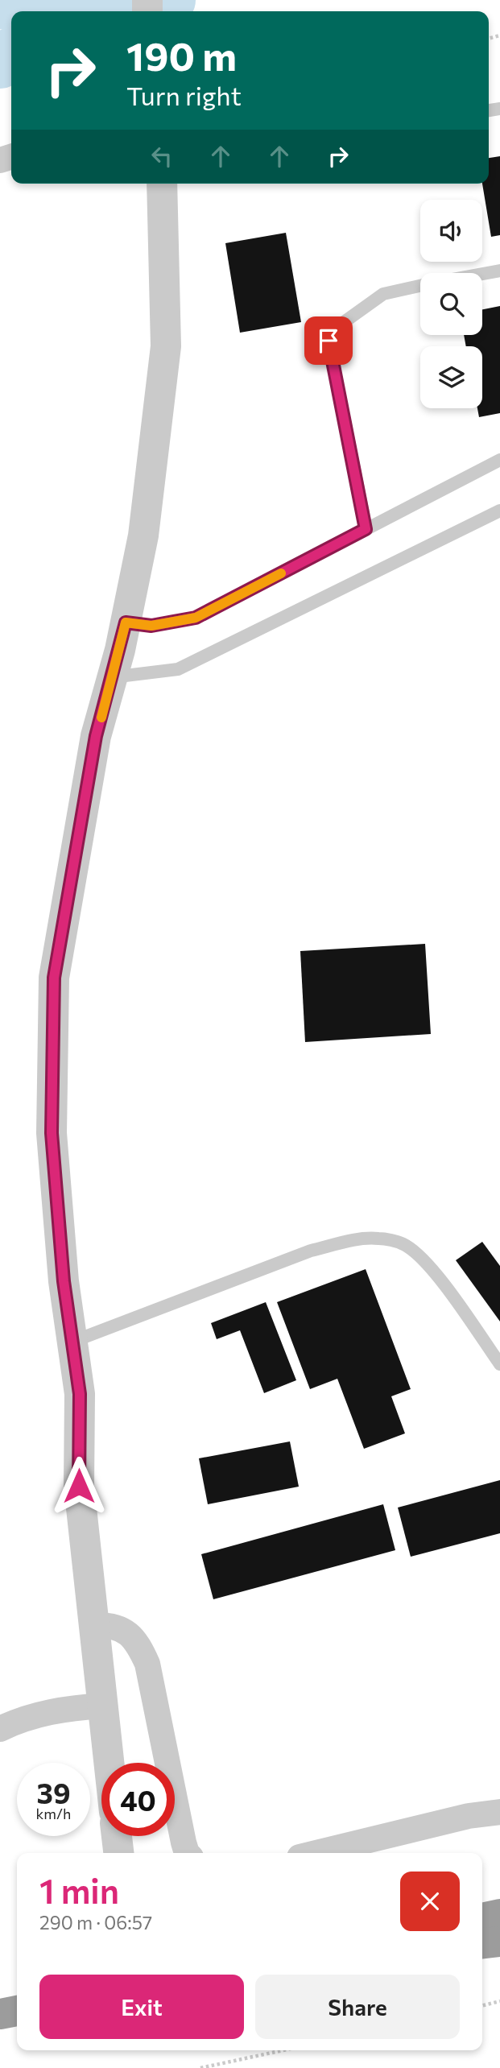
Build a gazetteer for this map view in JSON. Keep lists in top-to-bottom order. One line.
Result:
{"page":{"turn":["190 m","Turn right"],"speed":"39 km/h","limit":"40","heading":["1 min","290 m · 06:57"],"buttons":["Exit","Share"]}}
